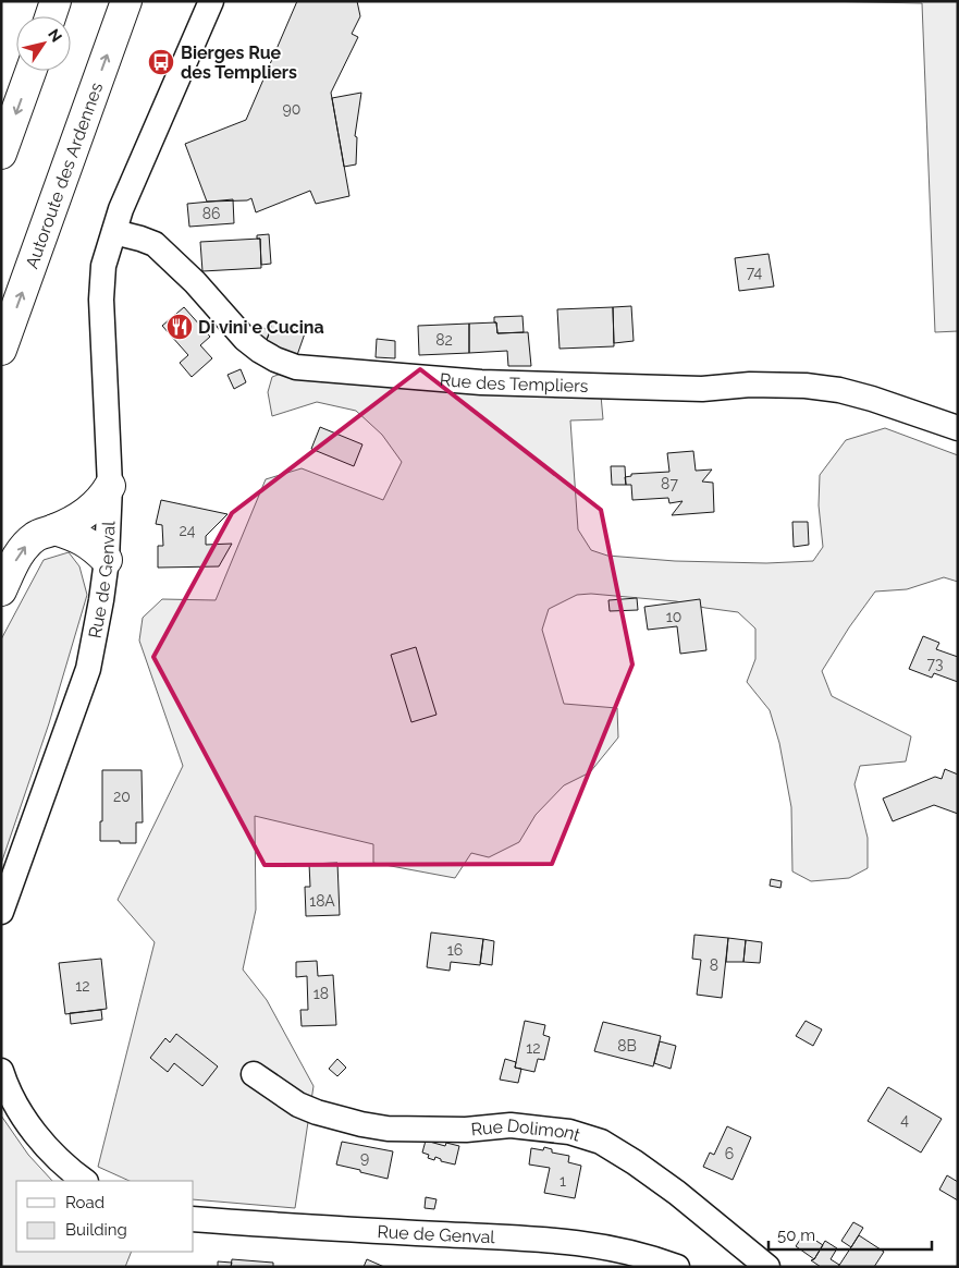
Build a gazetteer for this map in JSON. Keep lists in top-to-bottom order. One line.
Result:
{"streets":{"highway":["Autoroute des Ardennes"],"street":["Rue des Templiers","Rue de Genval","Rue Dolimont"]},"crossings":[["Rue des Templiers","Rue de Genval"]],"one_way":["Autoroute des Ardennes"],"places":{"bus stop":["Bierges Rue des Templiers"],"restaurant":["Di vini e Cucina"]},"house_numbers":["90","86","74","82","87","24","10","73","20","18A","16","8","12","18","8B","12","4","6","9","1"],"legend":["Road","Building"],"scale_bar":"50 m","north":"top right"}
